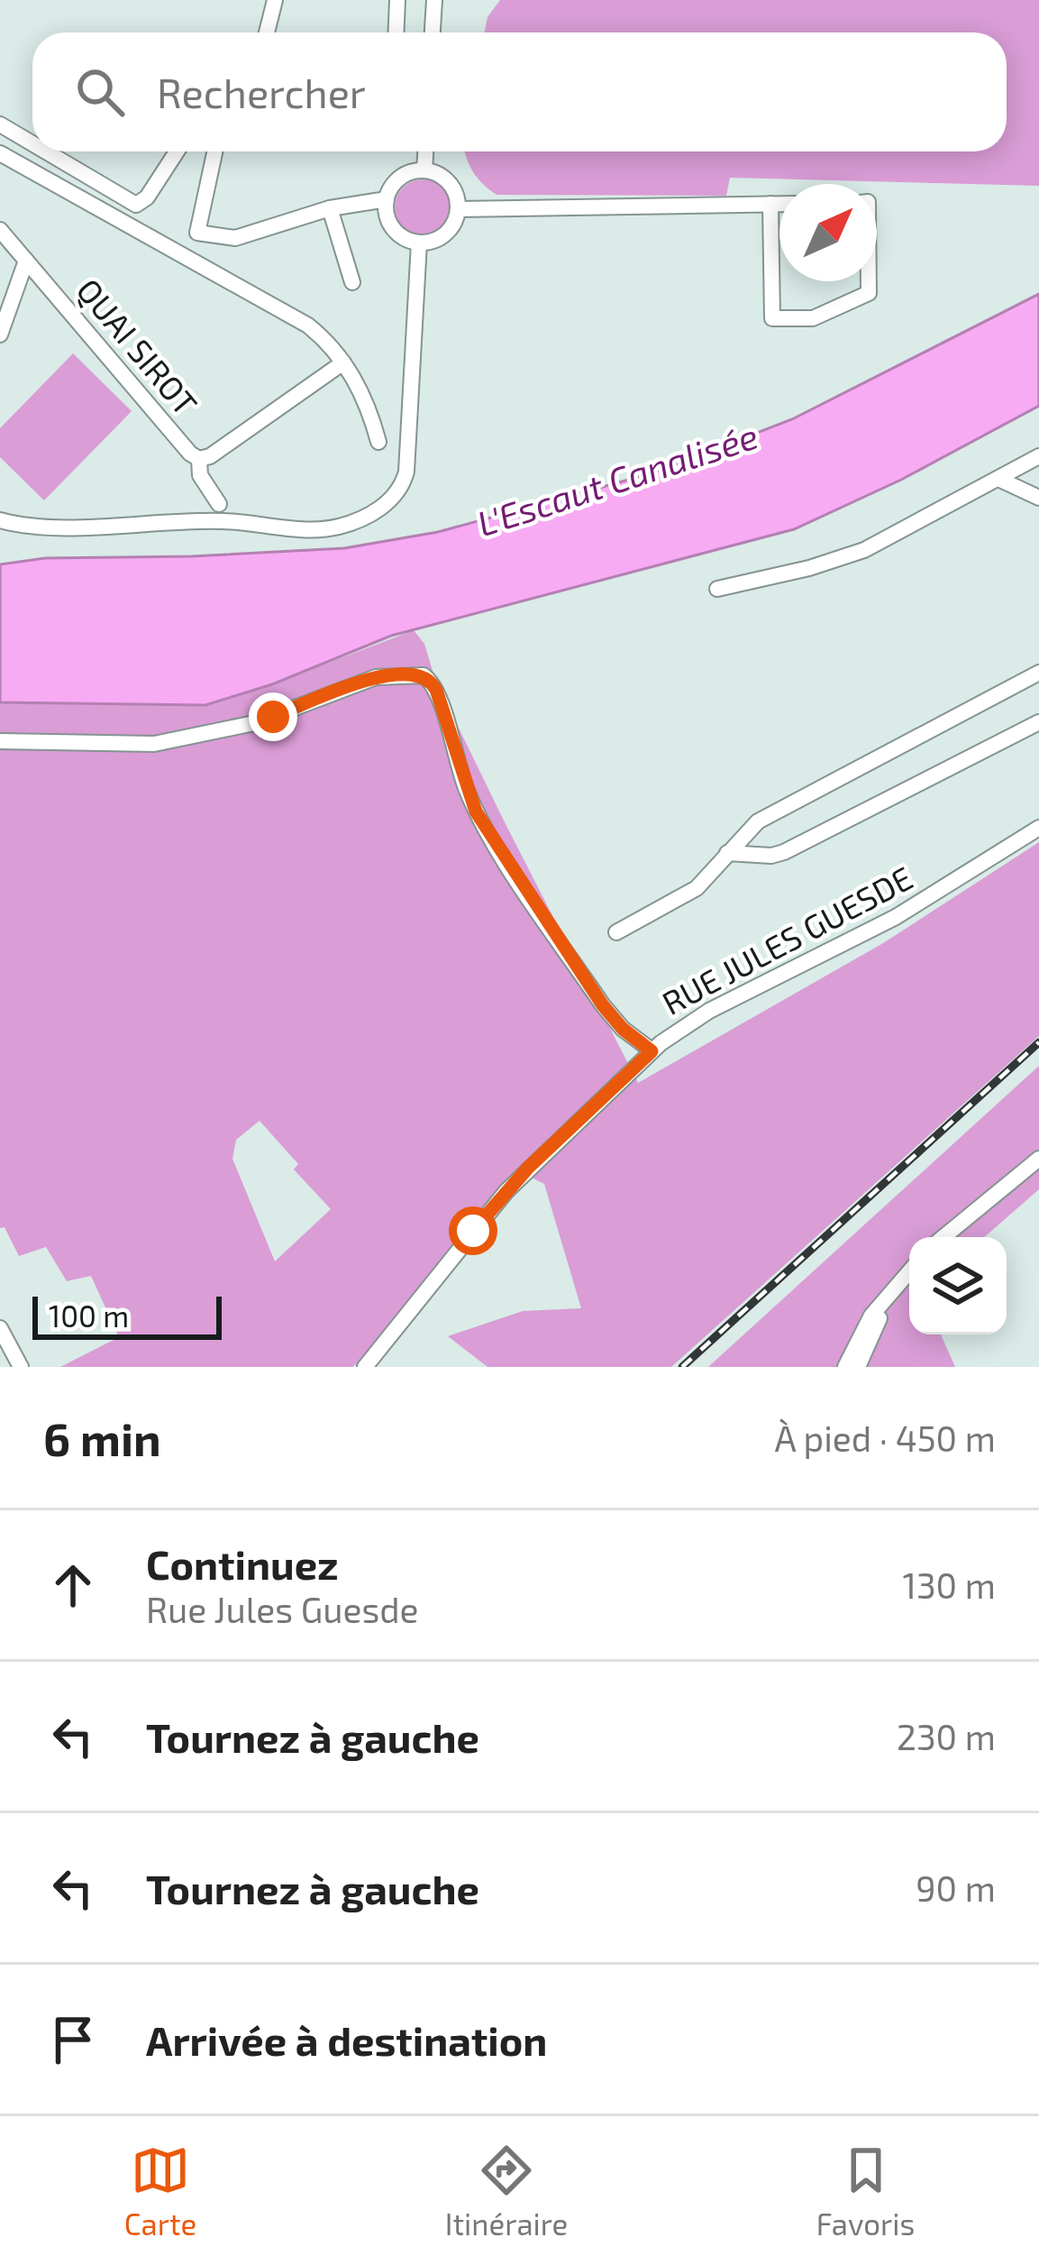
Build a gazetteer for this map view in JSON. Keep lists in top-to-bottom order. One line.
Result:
{"streets":{"street":["QUAI SIROT","RUE JULES GUESDE"]},"water":["L'Escaut Canalisée"],"scale_bar":"100 m","north":"top right","page":{"search":"Rechercher","scale":"100 m","heading":["6 min","À pied · 450 m"],"list":[["Continuez","Rue Jules Guesde","130 m"],["Tournez à gauche","230 m"],["Tournez à gauche","90 m"],"Arrivée à destination"],"nav":["Carte","Itinéraire","Favoris"]}}
